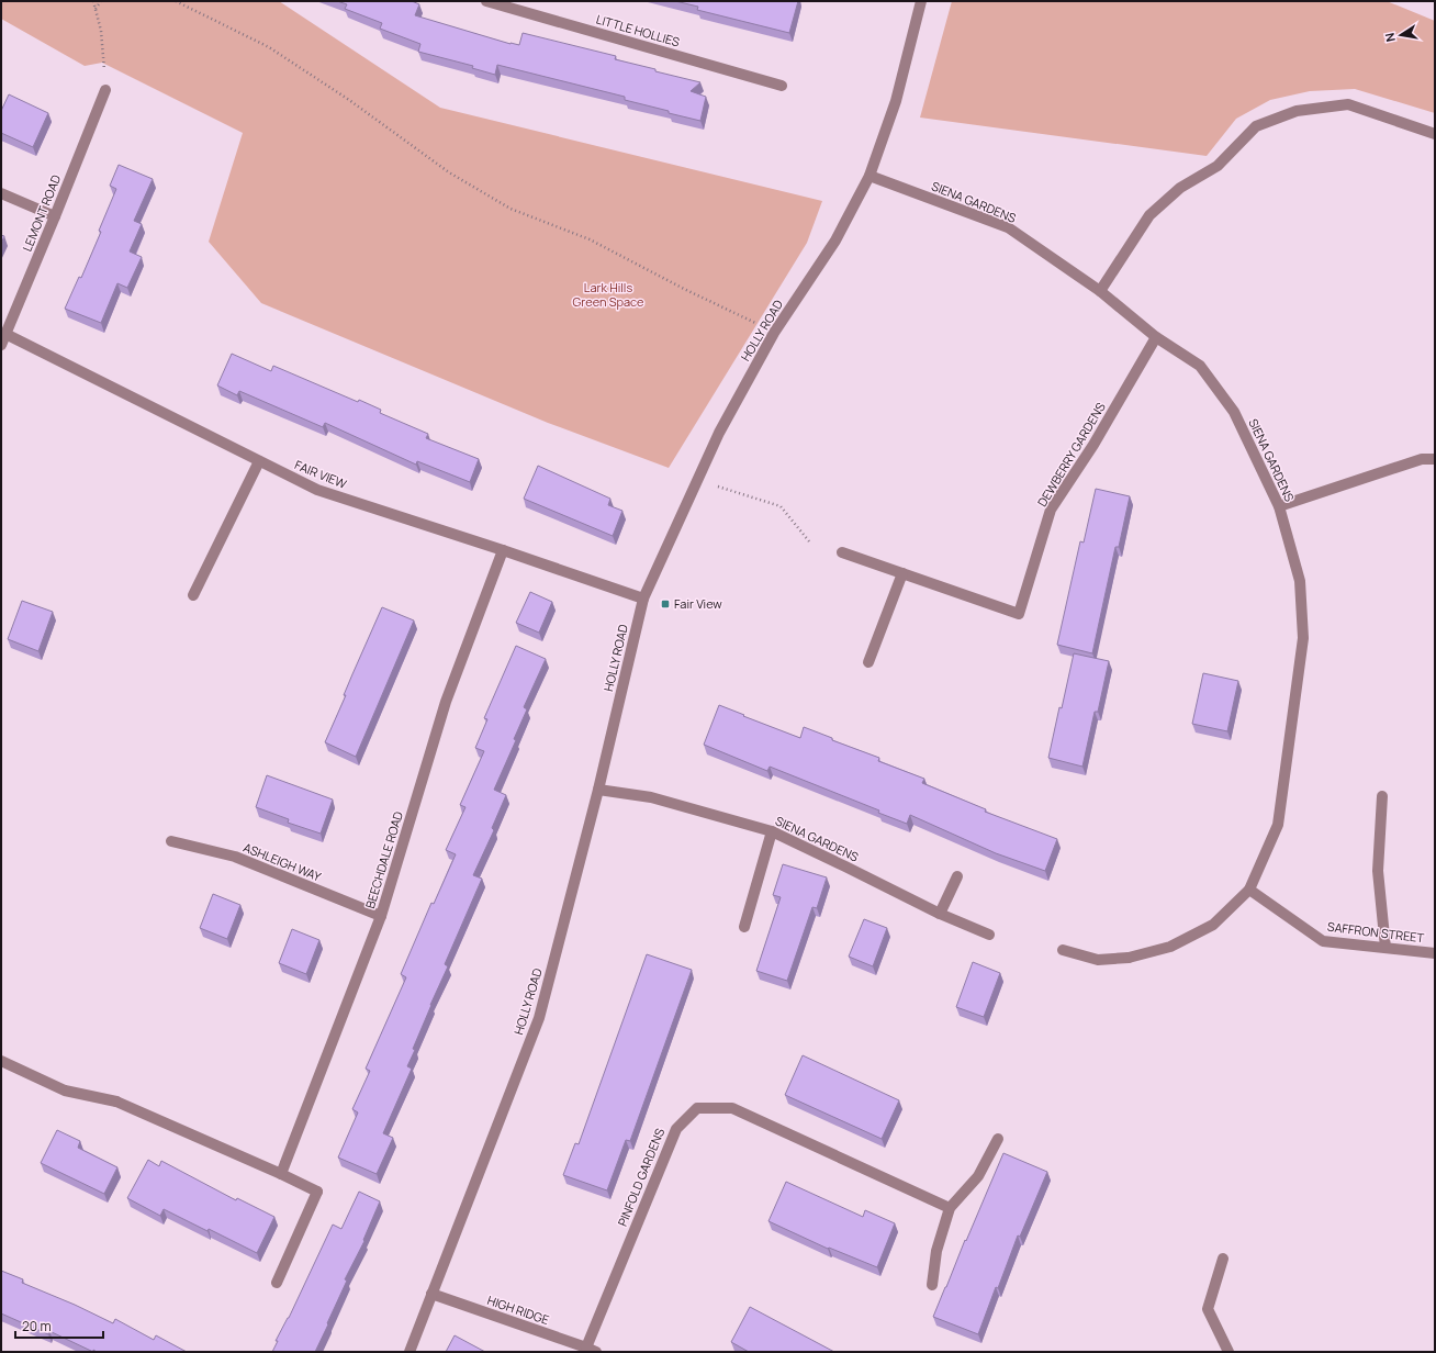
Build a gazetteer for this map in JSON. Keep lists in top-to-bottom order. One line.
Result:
{"streets":{"street":["LITTLE HOLLIES","SIENA GARDENS","LEMONT ROAD","HOLLY ROAD","DEWBERRY GARDENS","FAIR VIEW","BEECHDALE ROAD","ASHLEIGH WAY","SAFFRON STREET","PINFOLD GARDENS","HIGH RIDGE"]},"crossings":[["SIENA GARDENS","HOLLY ROAD"],["SIENA GARDENS","DEWBERRY GARDENS"],["SIENA GARDENS","SAFFRON STREET"],["LEMONT ROAD","FAIR VIEW"],["HOLLY ROAD","FAIR VIEW"],["HOLLY ROAD","HIGH RIDGE"],["FAIR VIEW","BEECHDALE ROAD"],["BEECHDALE ROAD","ASHLEIGH WAY"],["PINFOLD GARDENS","HIGH RIDGE"]],"parks":["Lark Hills Green Space"],"places":{"transit":["Fair View"]},"scale_bar":"20 m","north":"left"}
